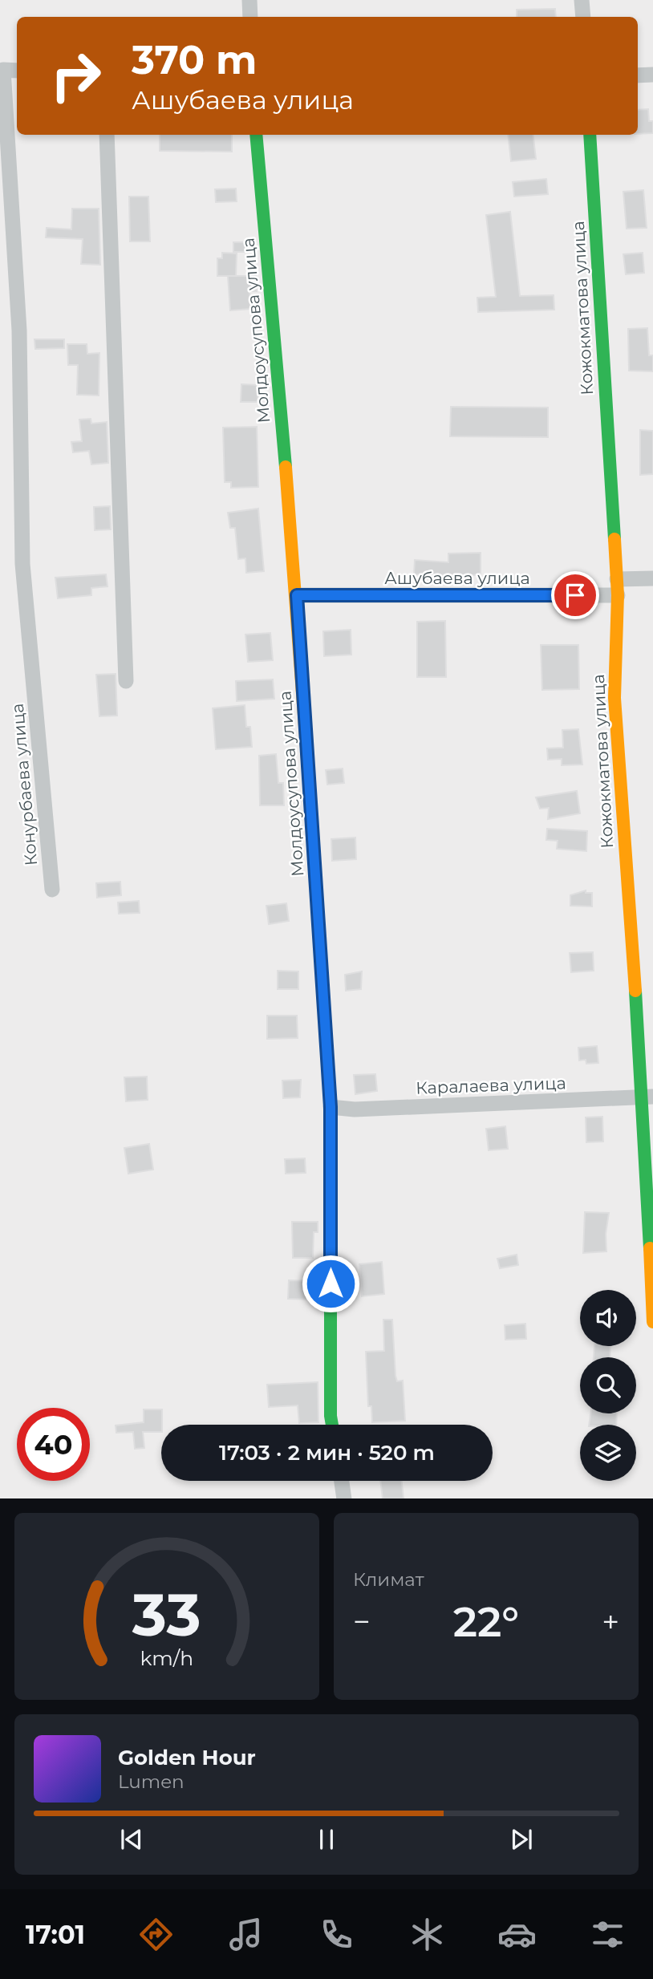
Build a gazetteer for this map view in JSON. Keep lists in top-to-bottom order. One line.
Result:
{"streets":{"street":["Кожокматова улица","Молдоусупова улица","Ашубаева улица","Конурбаева улица","Каралаева улица"]},"crossings":[["Кожокматова улица","Ашубаева улица"],["Кожокматова улица","Каралаева улица"],["Молдоусупова улица","Ашубаева улица"],["Молдоусупова улица","Каралаева улица"]],"page":{"turn":["370 m","Ашубаева улица"],"limit":"40","trip":"17:03 · 2 мин · 520 m","tile":"Климат","heat":["−","22°","+"],"song":["Golden Hour","Lumen"],"tabs":"17:01","gauge":["33","km/h"]}}
